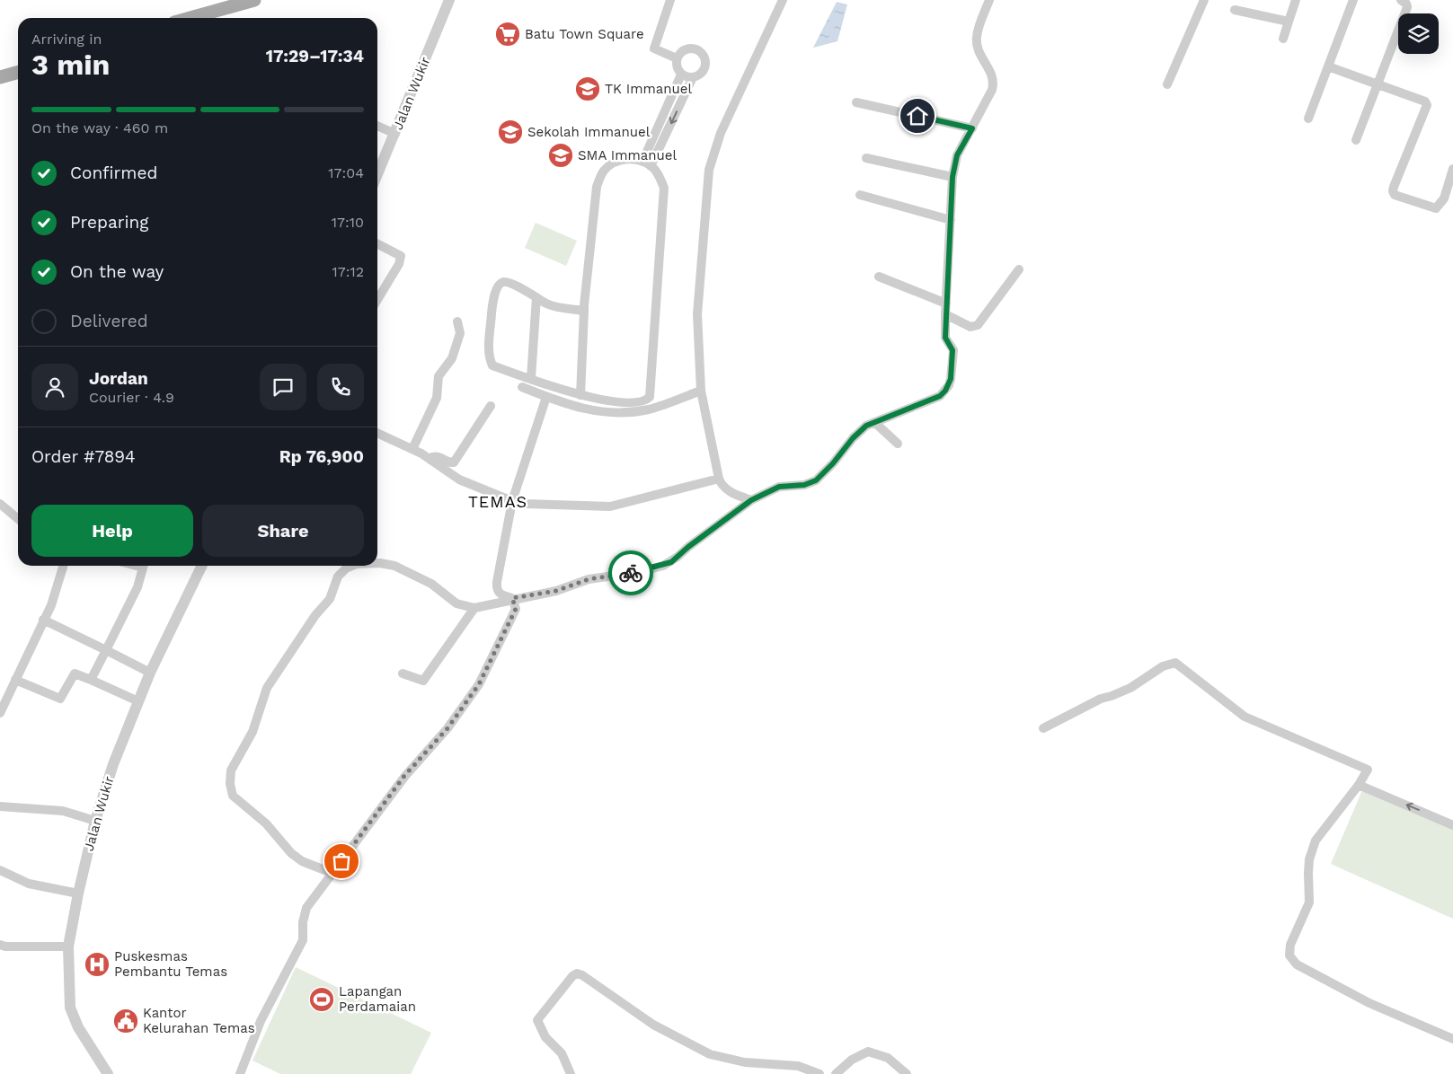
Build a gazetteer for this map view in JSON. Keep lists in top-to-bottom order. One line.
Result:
{"streets":{"street":["Jalan Wukir"]},"districts":["TEMAS"],"places":{"supermarket":["Batu Town Square"],"school or university":["TK Immanuel","Sekolah Immanuel","SMA Immanuel"],"hospital":["Puskesmas Pembantu Temas"],"sports":["Lapangan Perdamaian"],"public building":["Kantor Kelurahan Temas"]},"page":{"heading":["3 min","Arriving in","17:29–17:34"],"panel":["Jordan","Courier · 4.9","Order #7894","Rp 76,900"],"bar":"On the way · 460 m","list":[["Confirmed","17:04"],["Preparing","17:10"],["On the way","17:12"],"Delivered"],"buttons":["Help","Share"]}}
